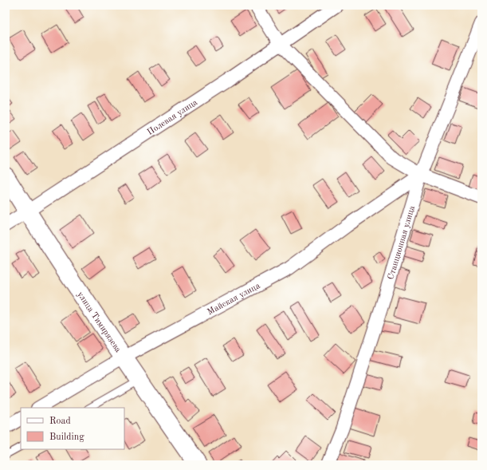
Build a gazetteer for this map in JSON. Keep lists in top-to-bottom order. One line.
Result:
{"streets":{"main road":["улица Тимирязева"],"street":["Полевая улица","Станционная улица","Майская улица"]},"crossings":[["Полевая улица","улица Тимирязева"],["Станционная улица","Майская улица"],["Майская улица","улица Тимирязева"]],"legend":["Road","Building"]}
